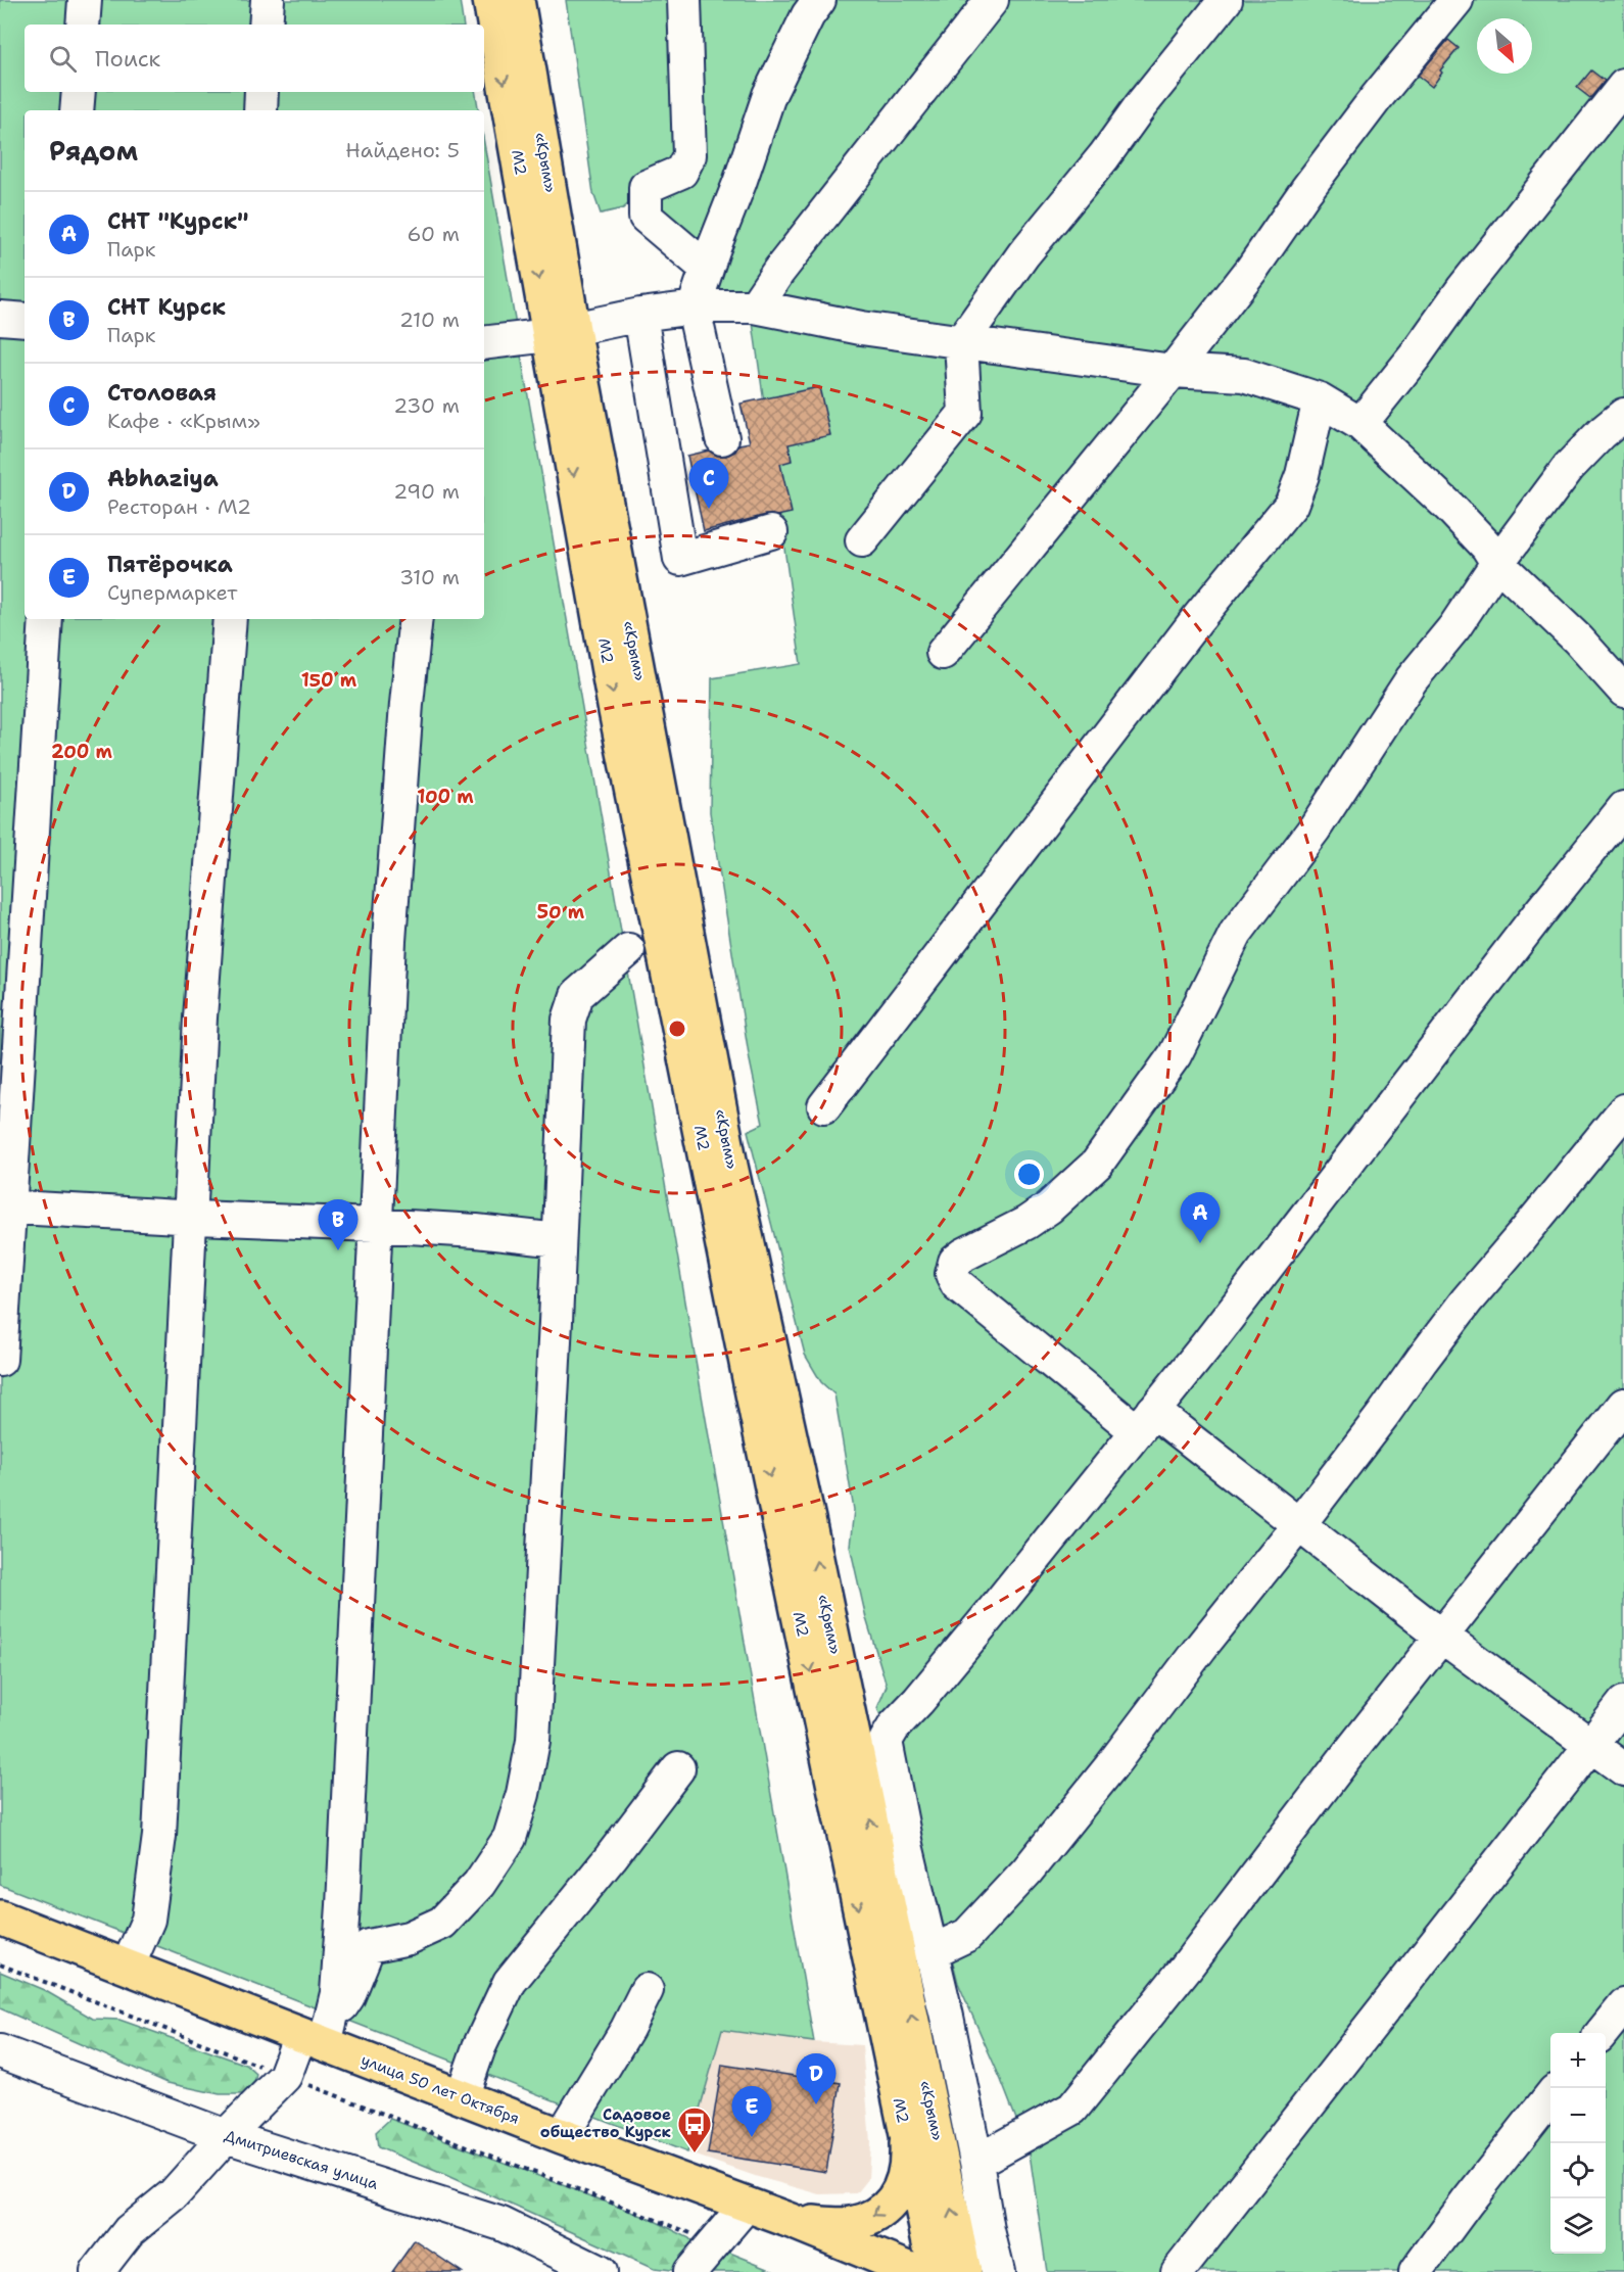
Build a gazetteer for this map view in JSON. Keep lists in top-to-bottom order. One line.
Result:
{"streets":{"main road":["М2","«Крым»","улица 50 лет Октября"],"street":["Дмитриевская улица"]},"crossings":[["М2","«Крым»"]],"one_way":["М2","«Крым»"],"places":{"bus stop":["Садовое общество Курск"]},"north":"bottom right","page":{"search":"Поиск","heading":["Рядом","Найдено: 5"],"list":[{"mark":"A","name":"СНТ \"Курск\"","note":"Парк","value":"60 m"},{"mark":"B","name":"СНТ Курск","note":"Парк","value":"210 m"},{"mark":"C","name":"Столовая","note":"Кафе · «Крым»","value":"230 m"},{"mark":"D","name":"Abhaziya","note":"Ресторан · М2","value":"290 m"},{"mark":"E","name":"Пятёрочка","note":"Супермаркет","value":"310 m"}],"pins":["C","A","B","D","E"],"map_buttons":["+","−"]},"rings":["150 m","200 m","100 m","50 m"]}
